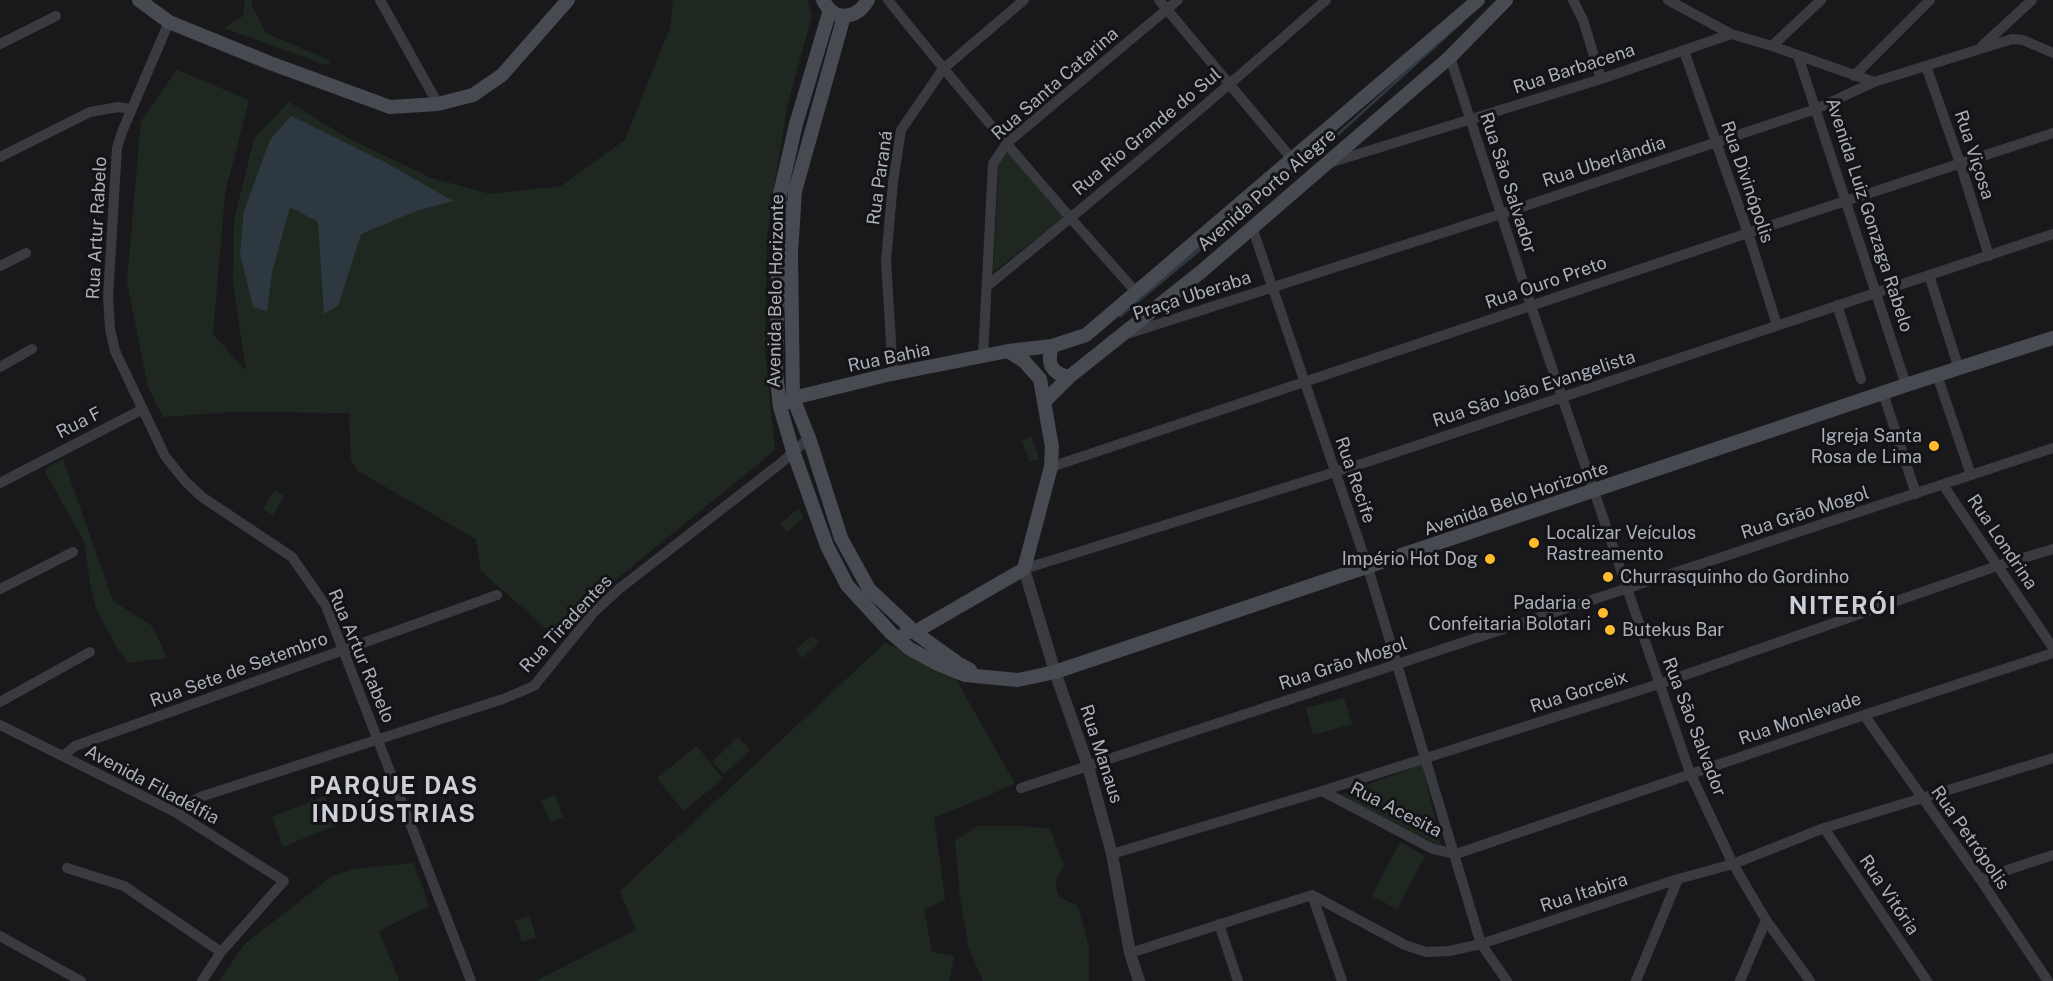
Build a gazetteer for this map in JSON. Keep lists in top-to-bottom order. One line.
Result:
{"streets":{"main road":["Avenida Porto Alegre","Avenida Belo Horizonte","Rua Bahia"],"street":["Rua Barbacena","Rua Santa Catarina","Rua Rio Grande do Sul","Rua Viçosa","Rua Uberlândia","Rua Paraná","Rua Divinópolis","Rua São Salvador","Avenida Luiz Gonzaga Rabelo","Rua Artur Rabelo","Rua Ouro Preto","Praça Uberaba","Rua São João Evangelista","Rua F","Rua Recife","Rua Grão Mogol","Rua Londrina","Rua Tiradentes","Rua Sete de Setembro","Rua Gorceix","Rua Monlevade","Rua Manaus","Avenida Filadélfia","Rua Acesita","Rua Petrópolis","Rua Itabira","Rua Vitória"]},"crossings":[["Rua Barbacena","Rua Divinópolis"],["Rua Barbacena","Rua São Salvador"],["Rua Barbacena","Avenida Porto Alegre"],["Rua Santa Catarina","Rua Rio Grande do Sul"],["Rua Santa Catarina","Rua Bahia"],["Rua Viçosa","Rua Uberlândia"],["Rua Viçosa","Rua Ouro Preto"],["Rua Viçosa","Rua São João Evangelista"],["Rua Uberlândia","Rua Divinópolis"],["Rua Uberlândia","Rua São Salvador"],["Rua Uberlândia","Avenida Luiz Gonzaga Rabelo"],["Rua Uberlândia","Praça Uberaba"],["Rua Uberlândia","Rua Recife"],["Rua Paraná","Rua Bahia"],["Rua Divinópolis","Rua Ouro Preto"],["Rua Divinópolis","Rua São João Evangelista"],["Rua São Salvador","Avenida Porto Alegre"],["Rua São Salvador","Rua Ouro Preto"],["Rua São Salvador","Avenida Belo Horizonte"],["Rua São Salvador","Rua São João Evangelista"],["Rua São Salvador","Rua Grão Mogol"],["Rua São Salvador","Rua Gorceix"],["Rua São Salvador","Rua Monlevade"],["Rua São Salvador","Rua Itabira"],["Avenida Porto Alegre","Praça Uberaba"],["Avenida Porto Alegre","Rua Bahia"],["Avenida Porto Alegre","Rua Recife"],["Avenida Luiz Gonzaga Rabelo","Rua Ouro Preto"],["Avenida Luiz Gonzaga Rabelo","Avenida Belo Horizonte"],["Avenida Luiz Gonzaga Rabelo","Rua São João Evangelista"],["Rua Artur Rabelo","Rua F"],["Rua Artur Rabelo","Rua Tiradentes"],["Rua Artur Rabelo","Rua Sete de Setembro"],["Rua Ouro Preto","Rua Recife"],["Avenida Belo Horizonte","Rua Bahia"],["Avenida Belo Horizonte","Rua Recife"],["Avenida Belo Horizonte","Rua Tiradentes"],["Avenida Belo Horizonte","Rua Manaus"],["Praça Uberaba","Rua Recife"],["Rua São João Evangelista","Rua Recife"],["Rua São João Evangelista","Rua Manaus"],["Rua Recife","Rua Grão Mogol"],["Rua Recife","Rua Gorceix"],["Rua Recife","Rua Monlevade"],["Rua Recife","Rua Acesita"],["Rua Recife","Rua Itabira"],["Rua Grão Mogol","Rua Londrina"],["Rua Grão Mogol","Rua Manaus"],["Rua Londrina","Rua Gorceix"],["Rua Tiradentes","Avenida Filadélfia"],["Rua Sete de Setembro","Avenida Filadélfia"],["Rua Gorceix","Rua Manaus"],["Rua Gorceix","Rua Acesita"],["Rua Monlevade","Rua Acesita"],["Rua Monlevade","Rua Petrópolis"],["Rua Petrópolis","Rua Itabira"],["Rua Itabira","Rua Vitória"]],"districts":["NITERÓI","PARQUE DAS INDÚSTRIAS"],"places":["Igreja Santa Rosa de Lima","Localizar Veículos Rastreamento","Império Hot Dog","Churrasquinho do Gordinho","Padaria e Confeitaria Bolotari","Butekus Bar"]}
